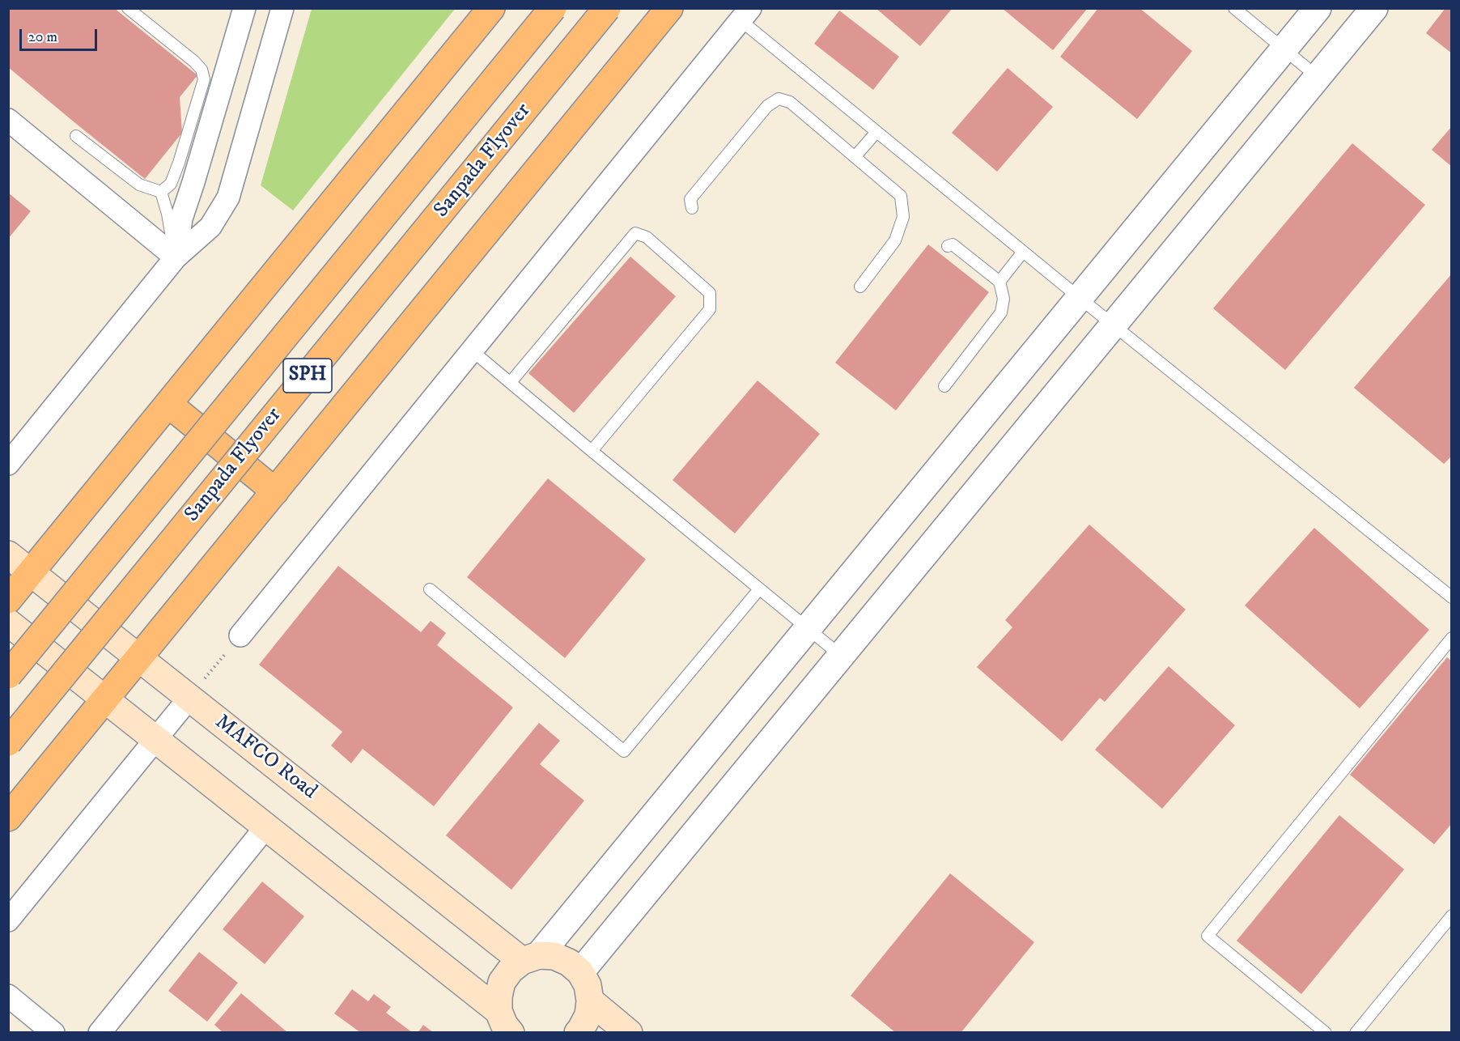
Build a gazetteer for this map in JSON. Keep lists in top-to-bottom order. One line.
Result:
{"streets":{"highway":["Sanpada Flyover","SPH"],"main road":["MAFCO Road"]},"scale_bar":"20 m"}
